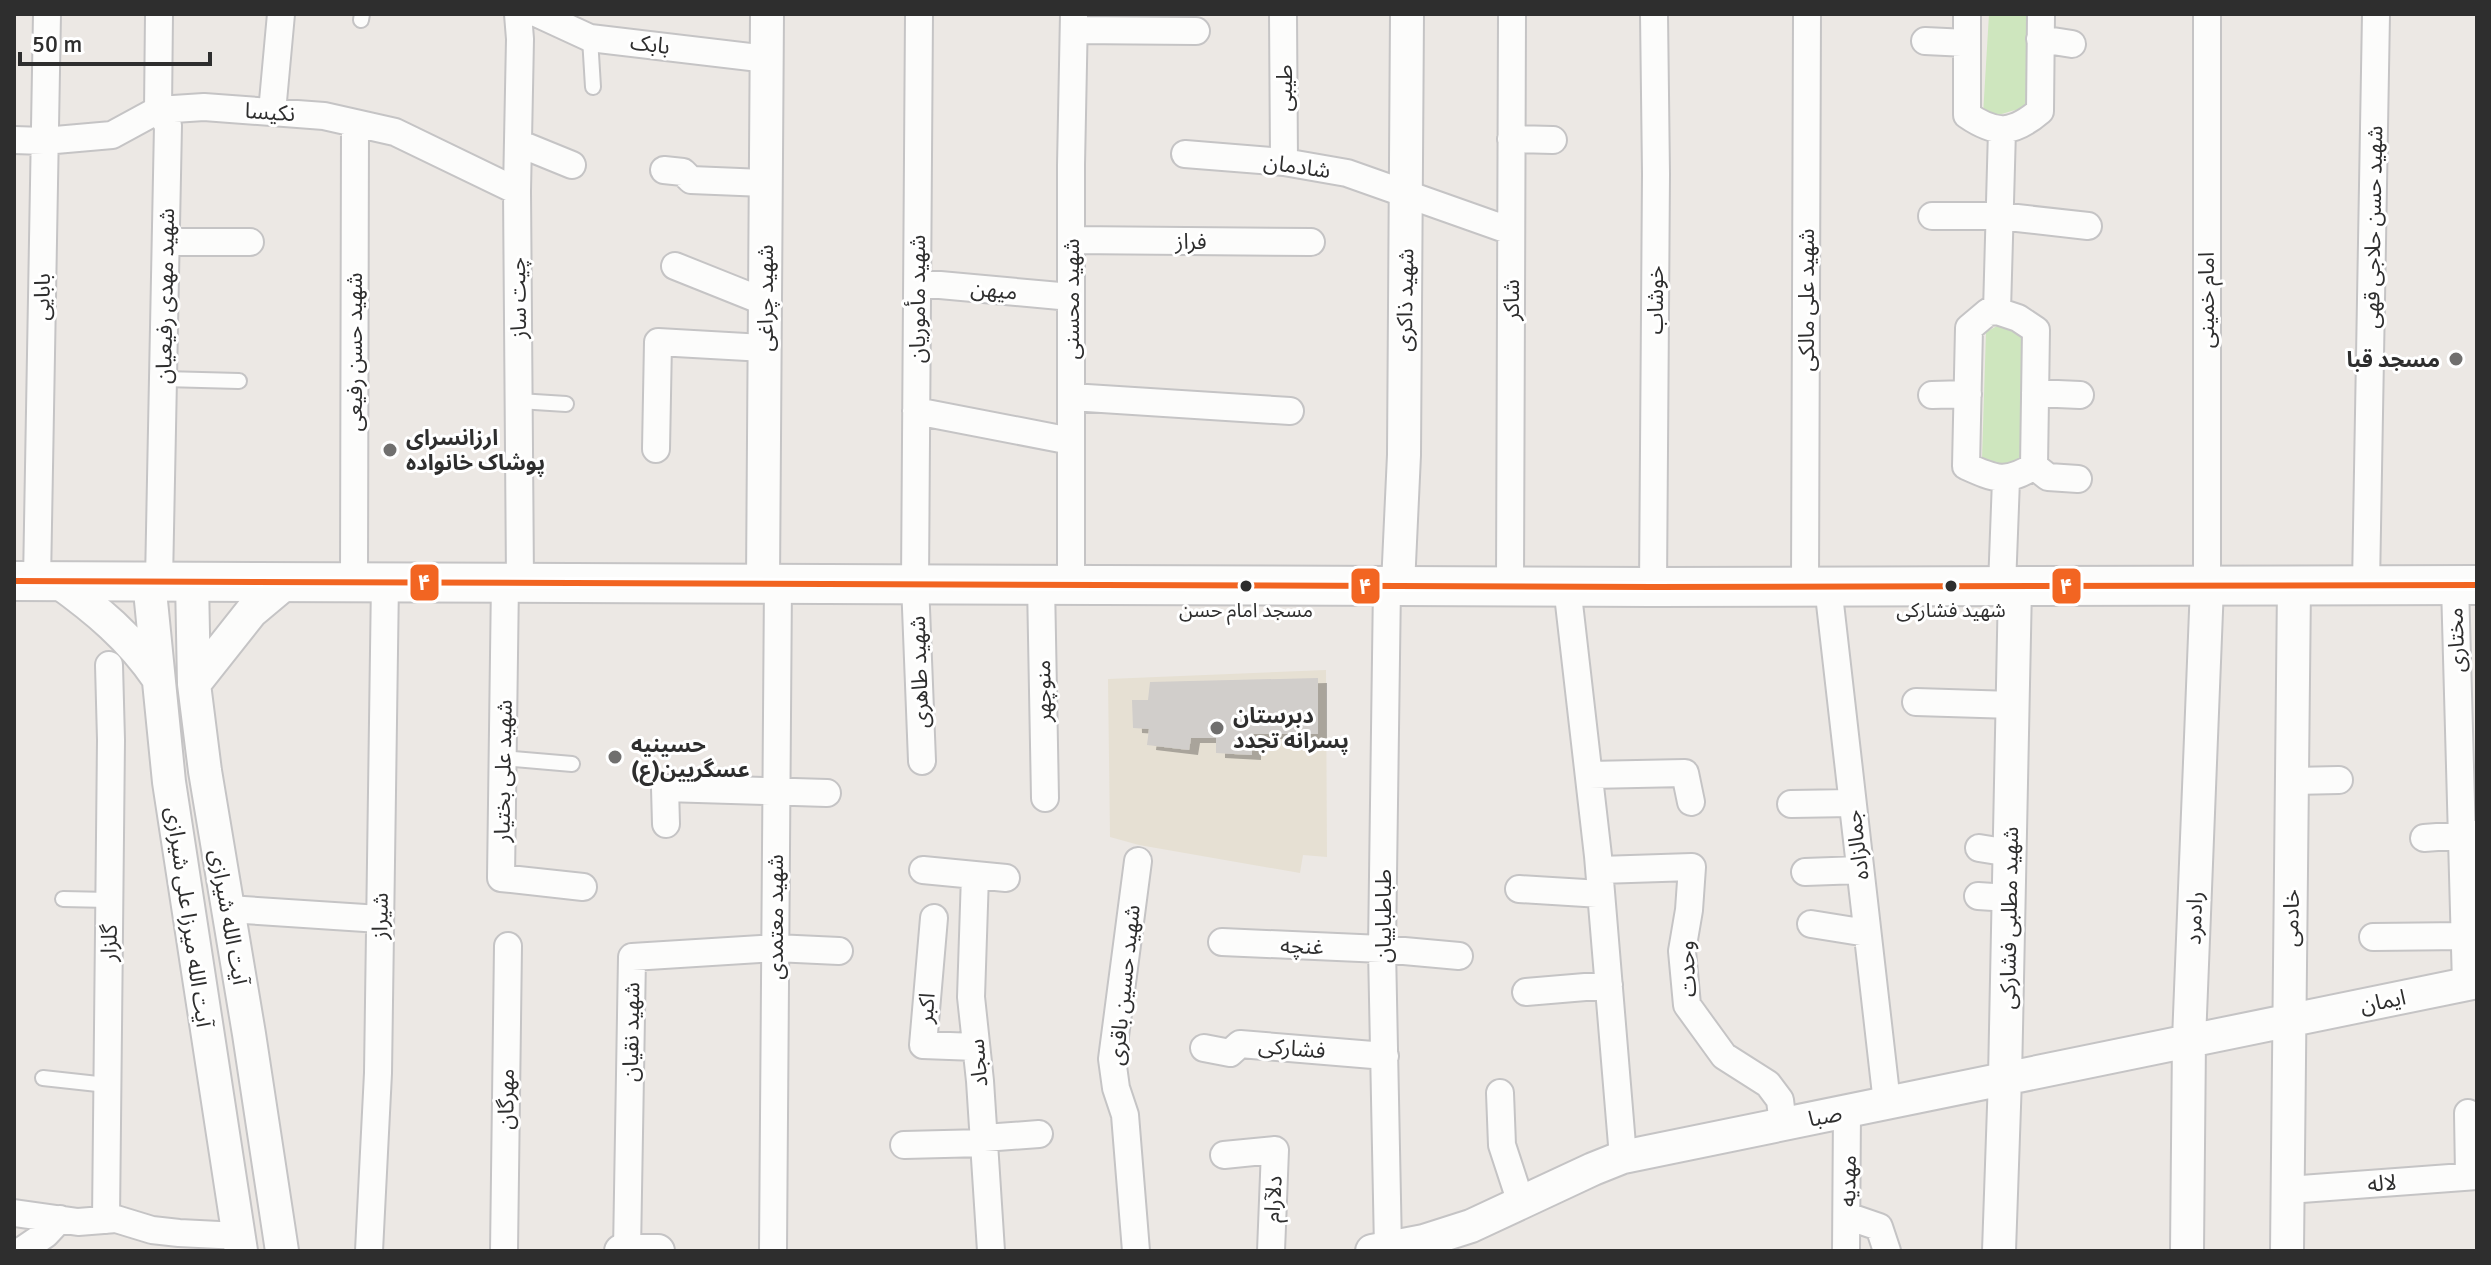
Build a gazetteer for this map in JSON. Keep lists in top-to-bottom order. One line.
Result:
{"streets":{"street":["بابک","طیبی","نکیسا","شادمان","شهید حسن حلاجی قهی","فراز","میهن","شهید مهدی رفیعیان","بابایی","چیت ساز","شهید چراغی","شهید مأموریان","شهید محسنی","شهید ذاکری","شاکر","خوشاب","شهید علی مالکی","امام خمینی","شهید حسن رفیعی","مختاری","شهید طاهری","منوچهر","شهید علی بختیار","جمالزاده","شیراز","طباطباییان","آیت الله میرزا علی شیرازی","آیت الله شیرازی","شهید معتمدی","شهید مطلبی فشارکی","رادمرد","خادمی","گلزار","غنچه","وحدت","شهید حسین باقری","ایمان","اکبر","شهید نقیان","فشارکی","سجاد","مهرگان","صبا","مهدیه","لاله","دلآرام"]},"crossings":[["بابک","شهید چراغی"],["طیبی","شادمان"],["نکیسا","شهید مهدی رفیعیان"],["نکیسا","بابایی"],["نکیسا","چیت ساز"],["نکیسا","شهید حسن رفیعی"],["شادمان","شهید ذاکری"],["شادمان","شاکر"],["فراز","شهید محسنی"],["میهن","شهید مأموریان"],["میهن","شهید محسنی"],["شهید مهدی رفیعیان","آیت الله میرزا علی شیرازی"],["شهید مهدی رفیعیان","آیت الله شیرازی"],["چیت ساز","شهید علی بختیار"],["شهید چراغی","شهید معتمدی"],["شهید مأموریان","شهید طاهری"],["شهید محسنی","منوچهر"],["شهید ذاکری","طباطباییان"],["شهید علی مالکی","جمالزاده"],["امام خمینی","رادمرد"],["شهید حسن رفیعی","شیراز"],["مختاری","ایمان"],["جمالزاده","صبا"],["طباطباییان","غنچه"],["طباطباییان","فشارکی"],["طباطباییان","صبا"],["آیت الله میرزا علی شیرازی","آیت الله شیرازی"],["شهید معتمدی","شهید نقیان"],["شهید مطلبی فشارکی","صبا"],["رادمرد","صبا"],["خادمی","ایمان"],["خادمی","صبا"],["خادمی","لاله"],["وحدت","صبا"],["ایمان","صبا"],["اکبر","سجاد"],["صبا","مهدیه"]],"places":["مسجد قبا","ارزانسرای پوشاک خانواده","مسجد امام حسن","شهید فشارکی","دبرستان پسرانه تجدد","حسینیه عسگریین(ع)"],"lines":["transit line ۴"],"scale_bar":"50 m"}
